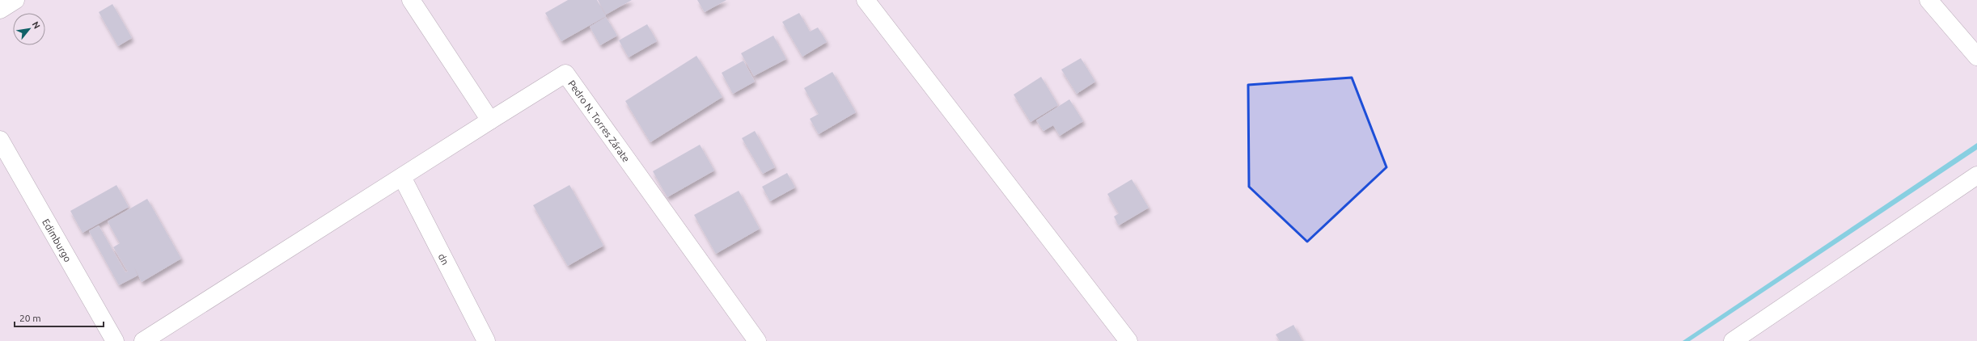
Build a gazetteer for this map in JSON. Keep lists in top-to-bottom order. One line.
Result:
{"streets":{"street":["Pedro N. Torres Zárate","Edimburgo","dn"]},"scale_bar":"20 m","north":"top right"}
